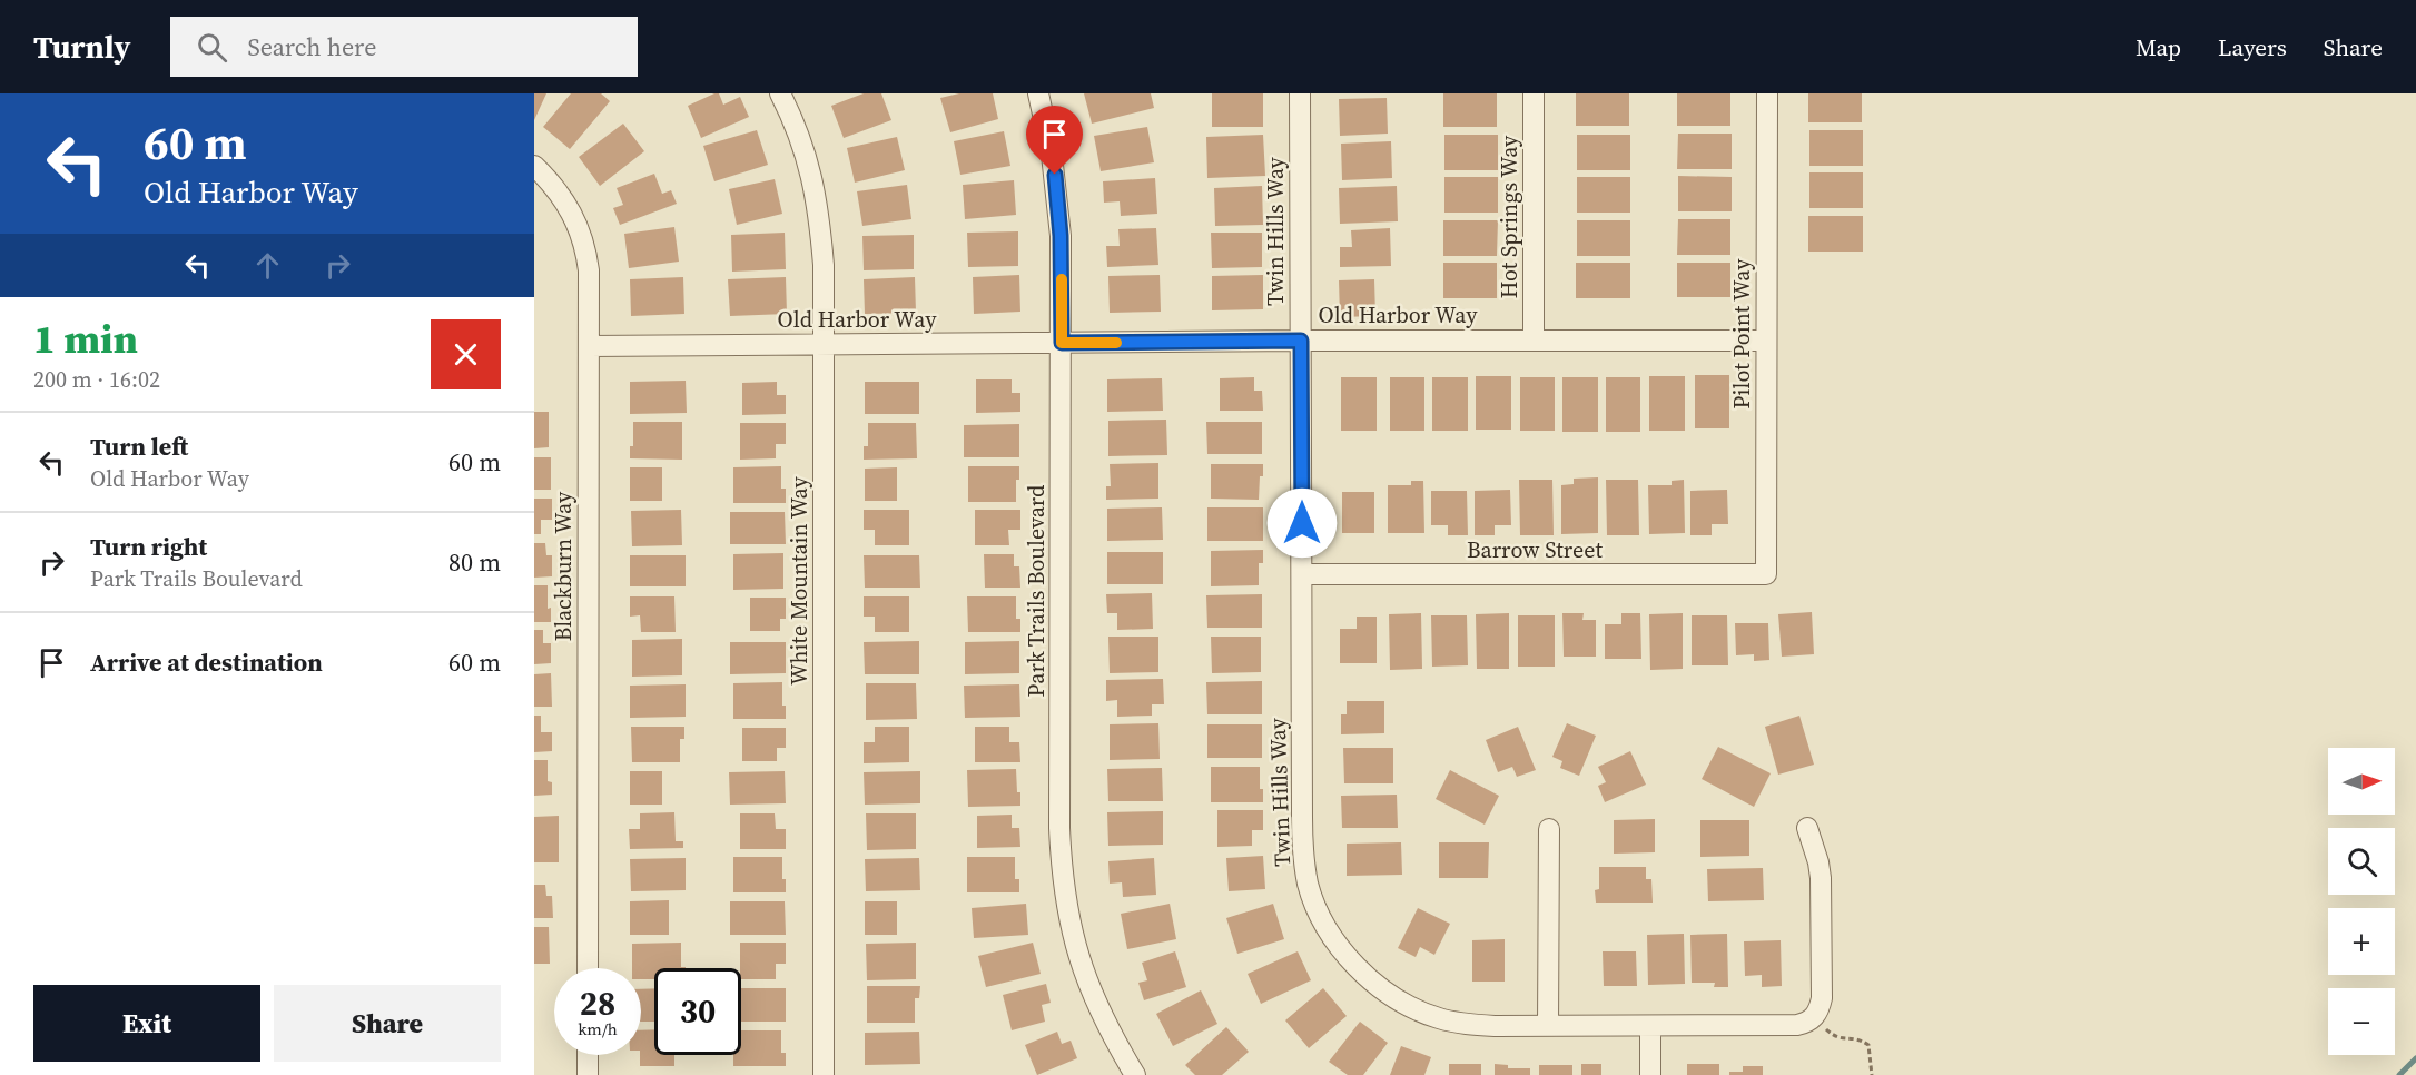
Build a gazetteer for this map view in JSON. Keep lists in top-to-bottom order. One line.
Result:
{"streets":{"street":["Hot Springs Way","Twin Hills Way","Old Harbor Way","Pilot Point Way","Barrow Street","Blackburn Way","White Mountain Way","Park Trails Boulevard"]},"crossings":[["Hot Springs Way","Old Harbor Way"],["Twin Hills Way","Old Harbor Way"],["Twin Hills Way","Barrow Street"],["Old Harbor Way","Pilot Point Way"],["Old Harbor Way","Blackburn Way"],["Old Harbor Way","White Mountain Way"],["Old Harbor Way","Park Trails Boulevard"],["Pilot Point Way","Barrow Street"]],"north":"right","page":{"header":"Turnly","search":"Search here","nav":["Map","Layers","Share"],"turn":["60 m","Old Harbor Way"],"heading":["1 min","200 m · 16:02"],"list":[{"name":"Turn left","note":"Old Harbor Way","value":"60 m"},{"name":"Turn right","note":"Park Trails Boulevard","value":"80 m"},{"name":"Arrive at destination","value":"60 m"}],"map_buttons":["+","−"],"speed":"28 km/h","limit":"30","buttons":["Exit","Share"]}}
